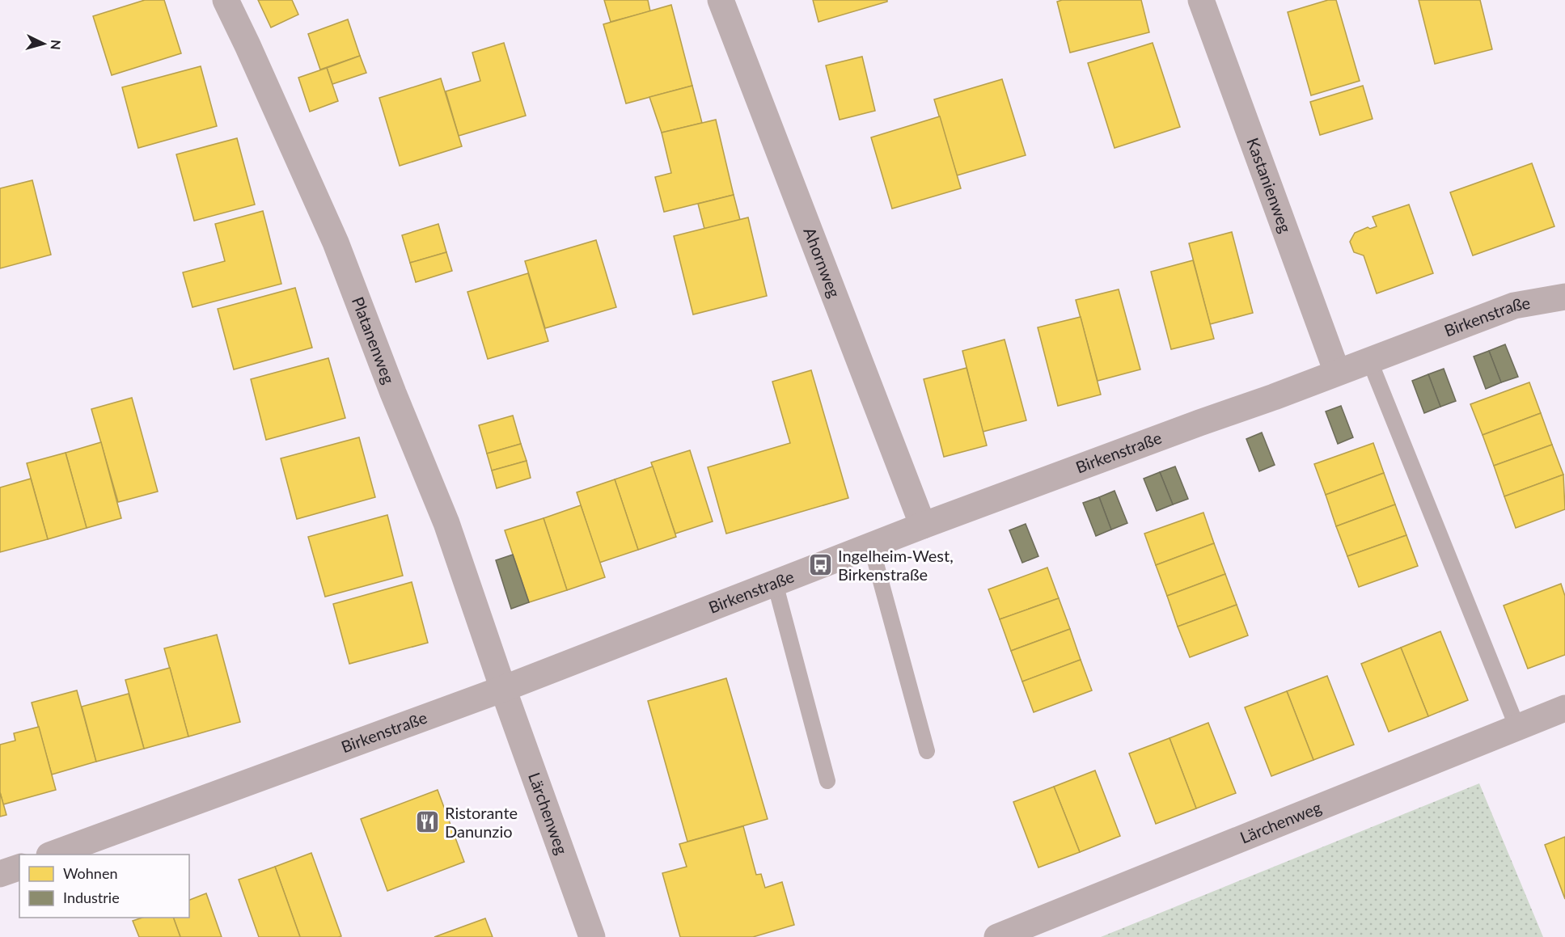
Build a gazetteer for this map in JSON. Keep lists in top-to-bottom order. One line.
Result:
{"streets":{"street":["Kastanienweg","Ahornweg","Birkenstraße","Platanenweg","Lärchenweg"]},"crossings":[["Kastanienweg","Birkenstraße"],["Ahornweg","Birkenstraße"],["Birkenstraße","Platanenweg"],["Birkenstraße","Lärchenweg"],["Platanenweg","Lärchenweg"]],"places":{"bus stop":["Ingelheim-West, Birkenstraße"],"restaurant":["Ristorante Danunzio"]},"legend":["Wohnen","Industrie"],"north":"right"}
